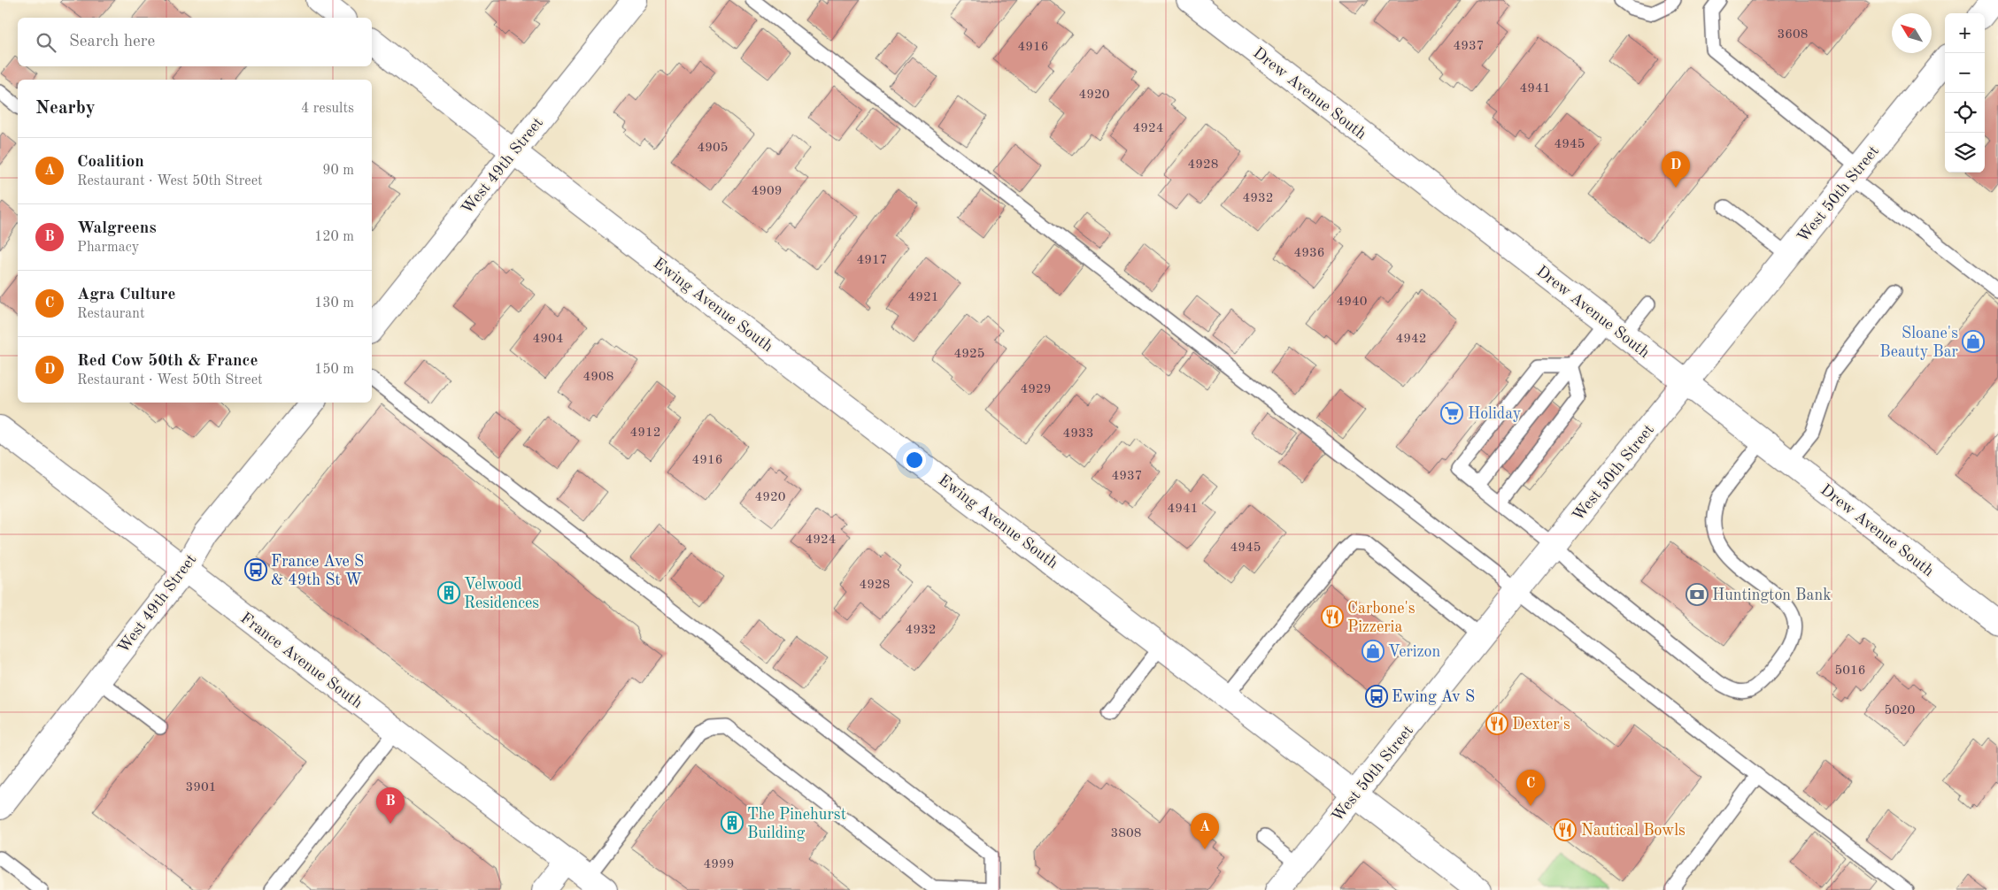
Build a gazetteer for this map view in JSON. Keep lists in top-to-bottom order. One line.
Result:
{"streets":{"street":["Drew Avenue South","West 49th Street","West 50th Street","Ewing Avenue South","France Avenue South"]},"crossings":[["Drew Avenue South","West 50th Street"],["West 49th Street","Ewing Avenue South"],["West 49th Street","France Avenue South"],["West 50th Street","Ewing Avenue South"]],"places":{"shop":["Sloane's Beauty Bar","Verizon"],"supermarket":["Holiday"],"bus stop":["France Ave S & 49th St W","Ewing Av S"],"building":["Velwood Residences","The Pinehurst Building"],"bank":["Huntington Bank"],"restaurant":["Carbone's Pizzeria","Dexter's","Nautical Bowls"]},"house_numbers":["3608","4937","4916","4941","4920","4924","4945","4905","4928","4909","4932","4936","4917","4921","4940","4904","4942","4925","4908","4929","4912","4933","4916","4937","4920","4941","4924","4945","4928","4932","5016","5020","3901","3808","4999"],"north":"top left","page":{"map_buttons":["+","−"],"search":"Search here","heading":["Nearby","4 results"],"list":[{"mark":"A","name":"Coalition","note":"Restaurant · West 50th Street","value":"90 m"},{"mark":"B","name":"Walgreens","note":"Pharmacy","value":"120 m"},{"mark":"C","name":"Agra Culture","note":"Restaurant","value":"130 m"},{"mark":"D","name":"Red Cow 50th & France","note":"Restaurant · West 50th Street","value":"150 m"}],"pins":["D","C","B","A"]}}
